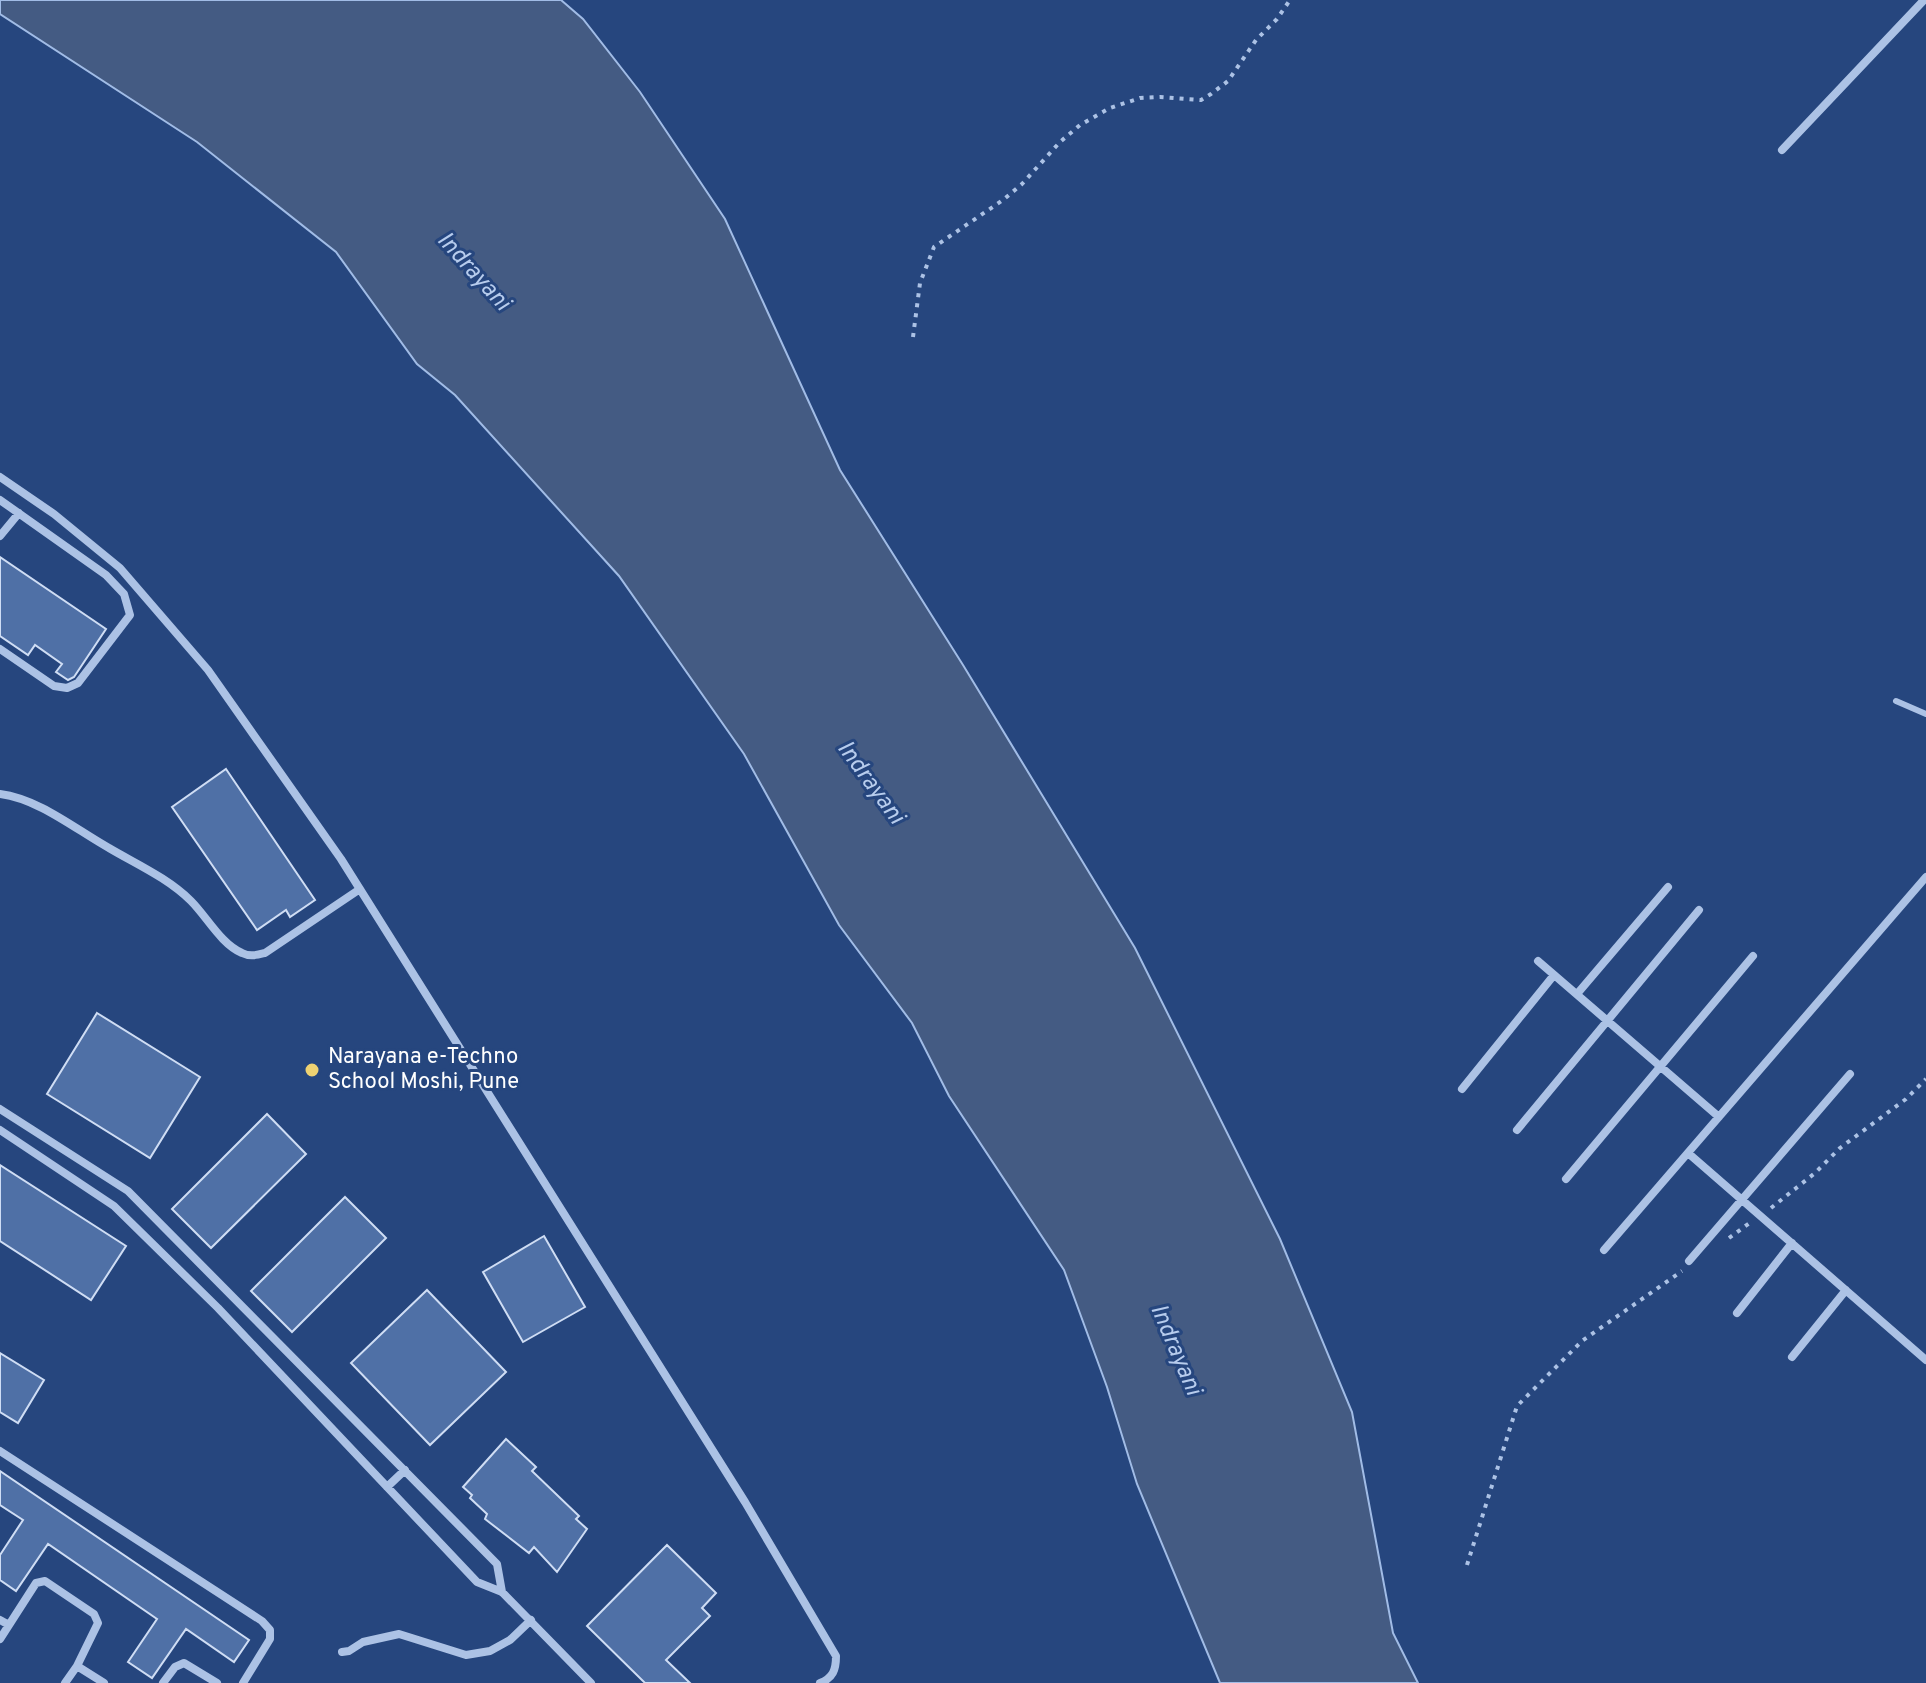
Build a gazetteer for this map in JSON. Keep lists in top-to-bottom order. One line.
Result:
{"water":["Indrayani"],"places":["Narayana e-Techno School Moshi, Pune"]}
